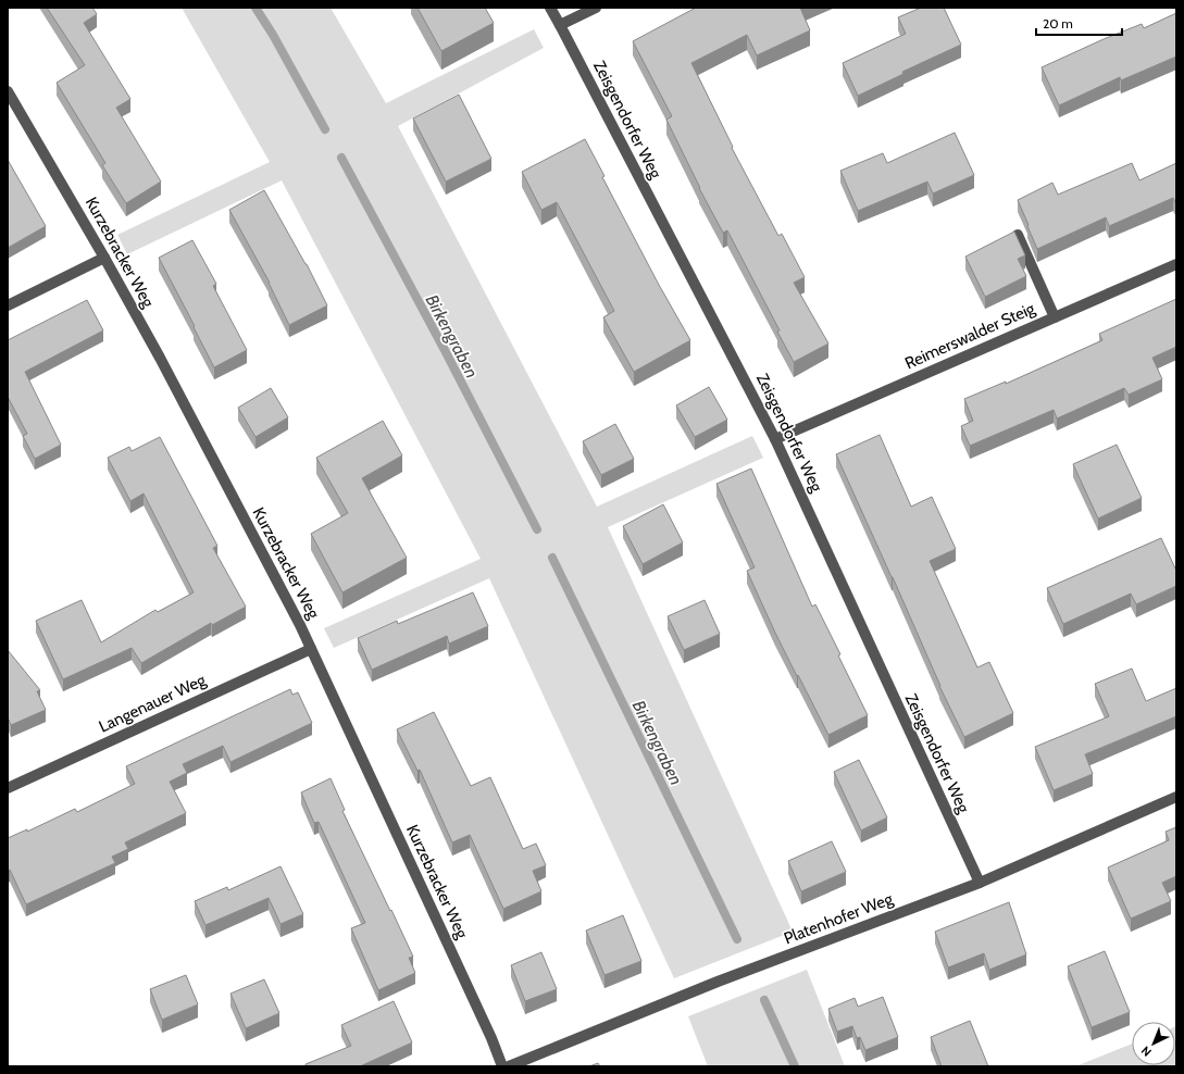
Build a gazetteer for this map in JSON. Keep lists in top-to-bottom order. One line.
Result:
{"streets":{"street":["Zeisgendorfer Weg","Kurzebracker Weg","Reimerswalder Steig","Langenauer Weg","Platenhofer Weg"]},"crossings":[["Zeisgendorfer Weg","Reimerswalder Steig"],["Zeisgendorfer Weg","Platenhofer Weg"],["Kurzebracker Weg","Langenauer Weg"]],"water":["Birkengraben"],"scale_bar":"20 m","north":"bottom left"}
